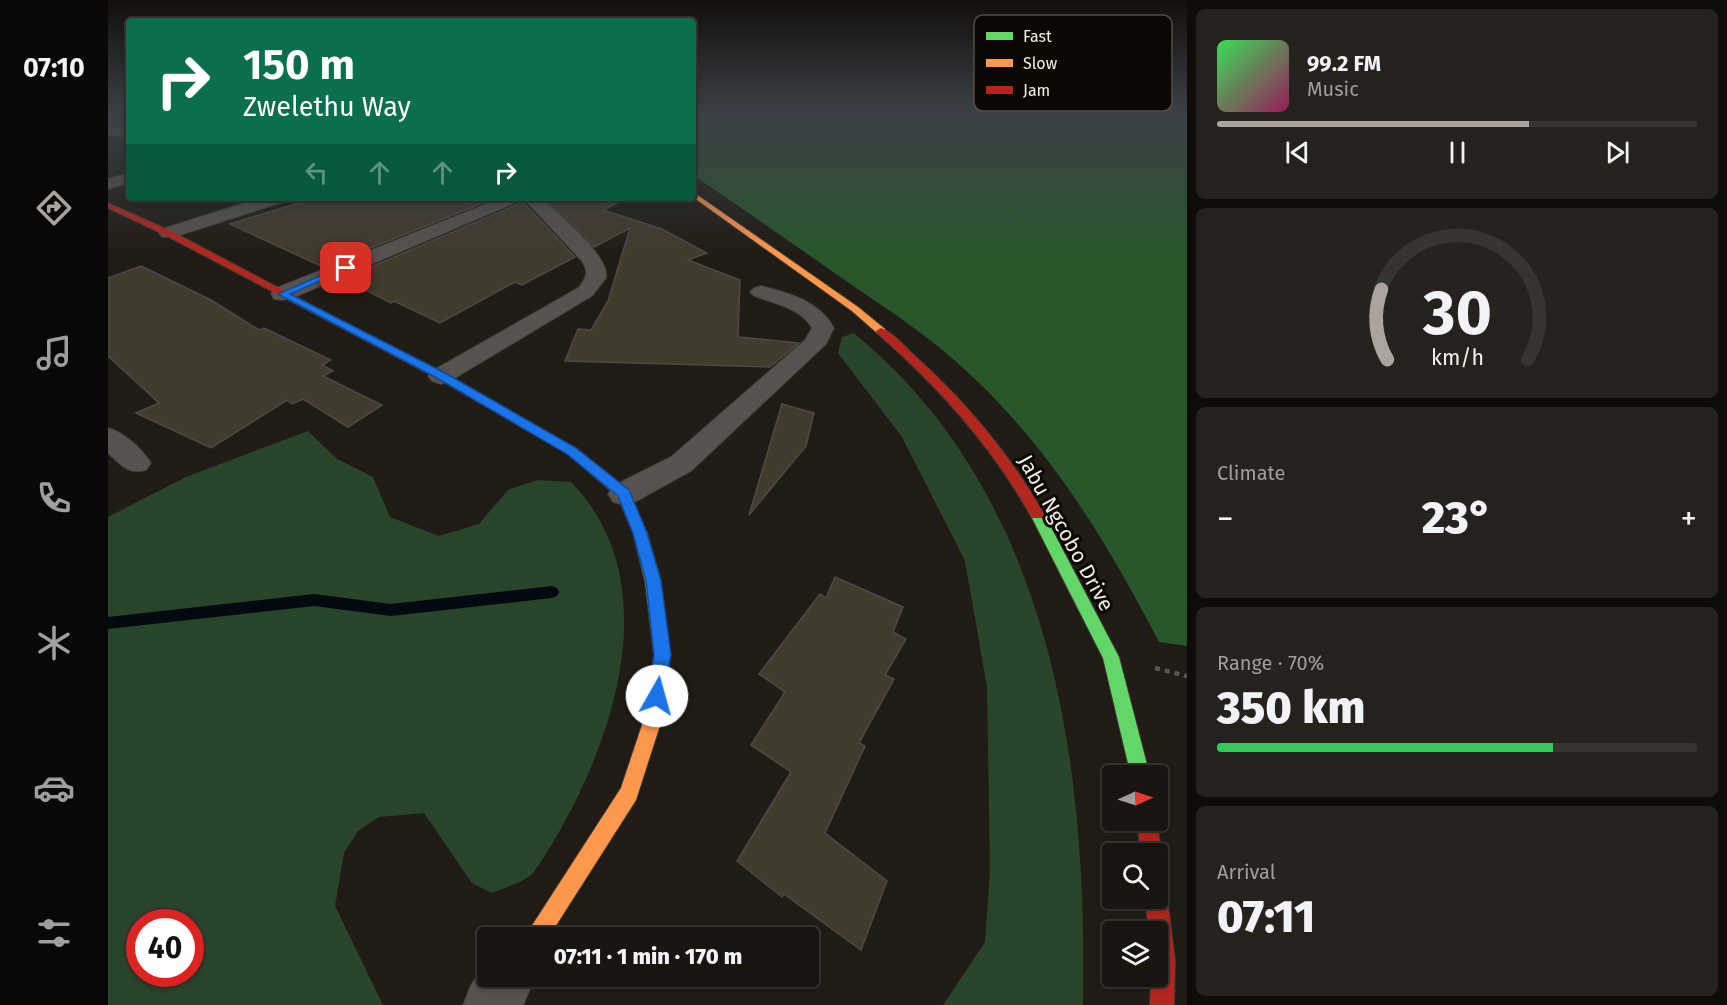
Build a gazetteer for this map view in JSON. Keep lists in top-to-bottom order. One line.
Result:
{"streets":{"street":["Jabu Ngcobo Drive"]},"legend":["Fast","Slow","Jam"],"north":"right","page":{"tabs":"07:10","turn":["150 m","Zwelethu Way"],"song":["99.2 FM","Music"],"tile":["Climate",["Range · 70%","350 km"],["Arrival","07:11"]],"heat":["−","23°","+"],"limit":"40","trip":"07:11 · 1 min · 170 m","gauge":["30","km/h"]}}
